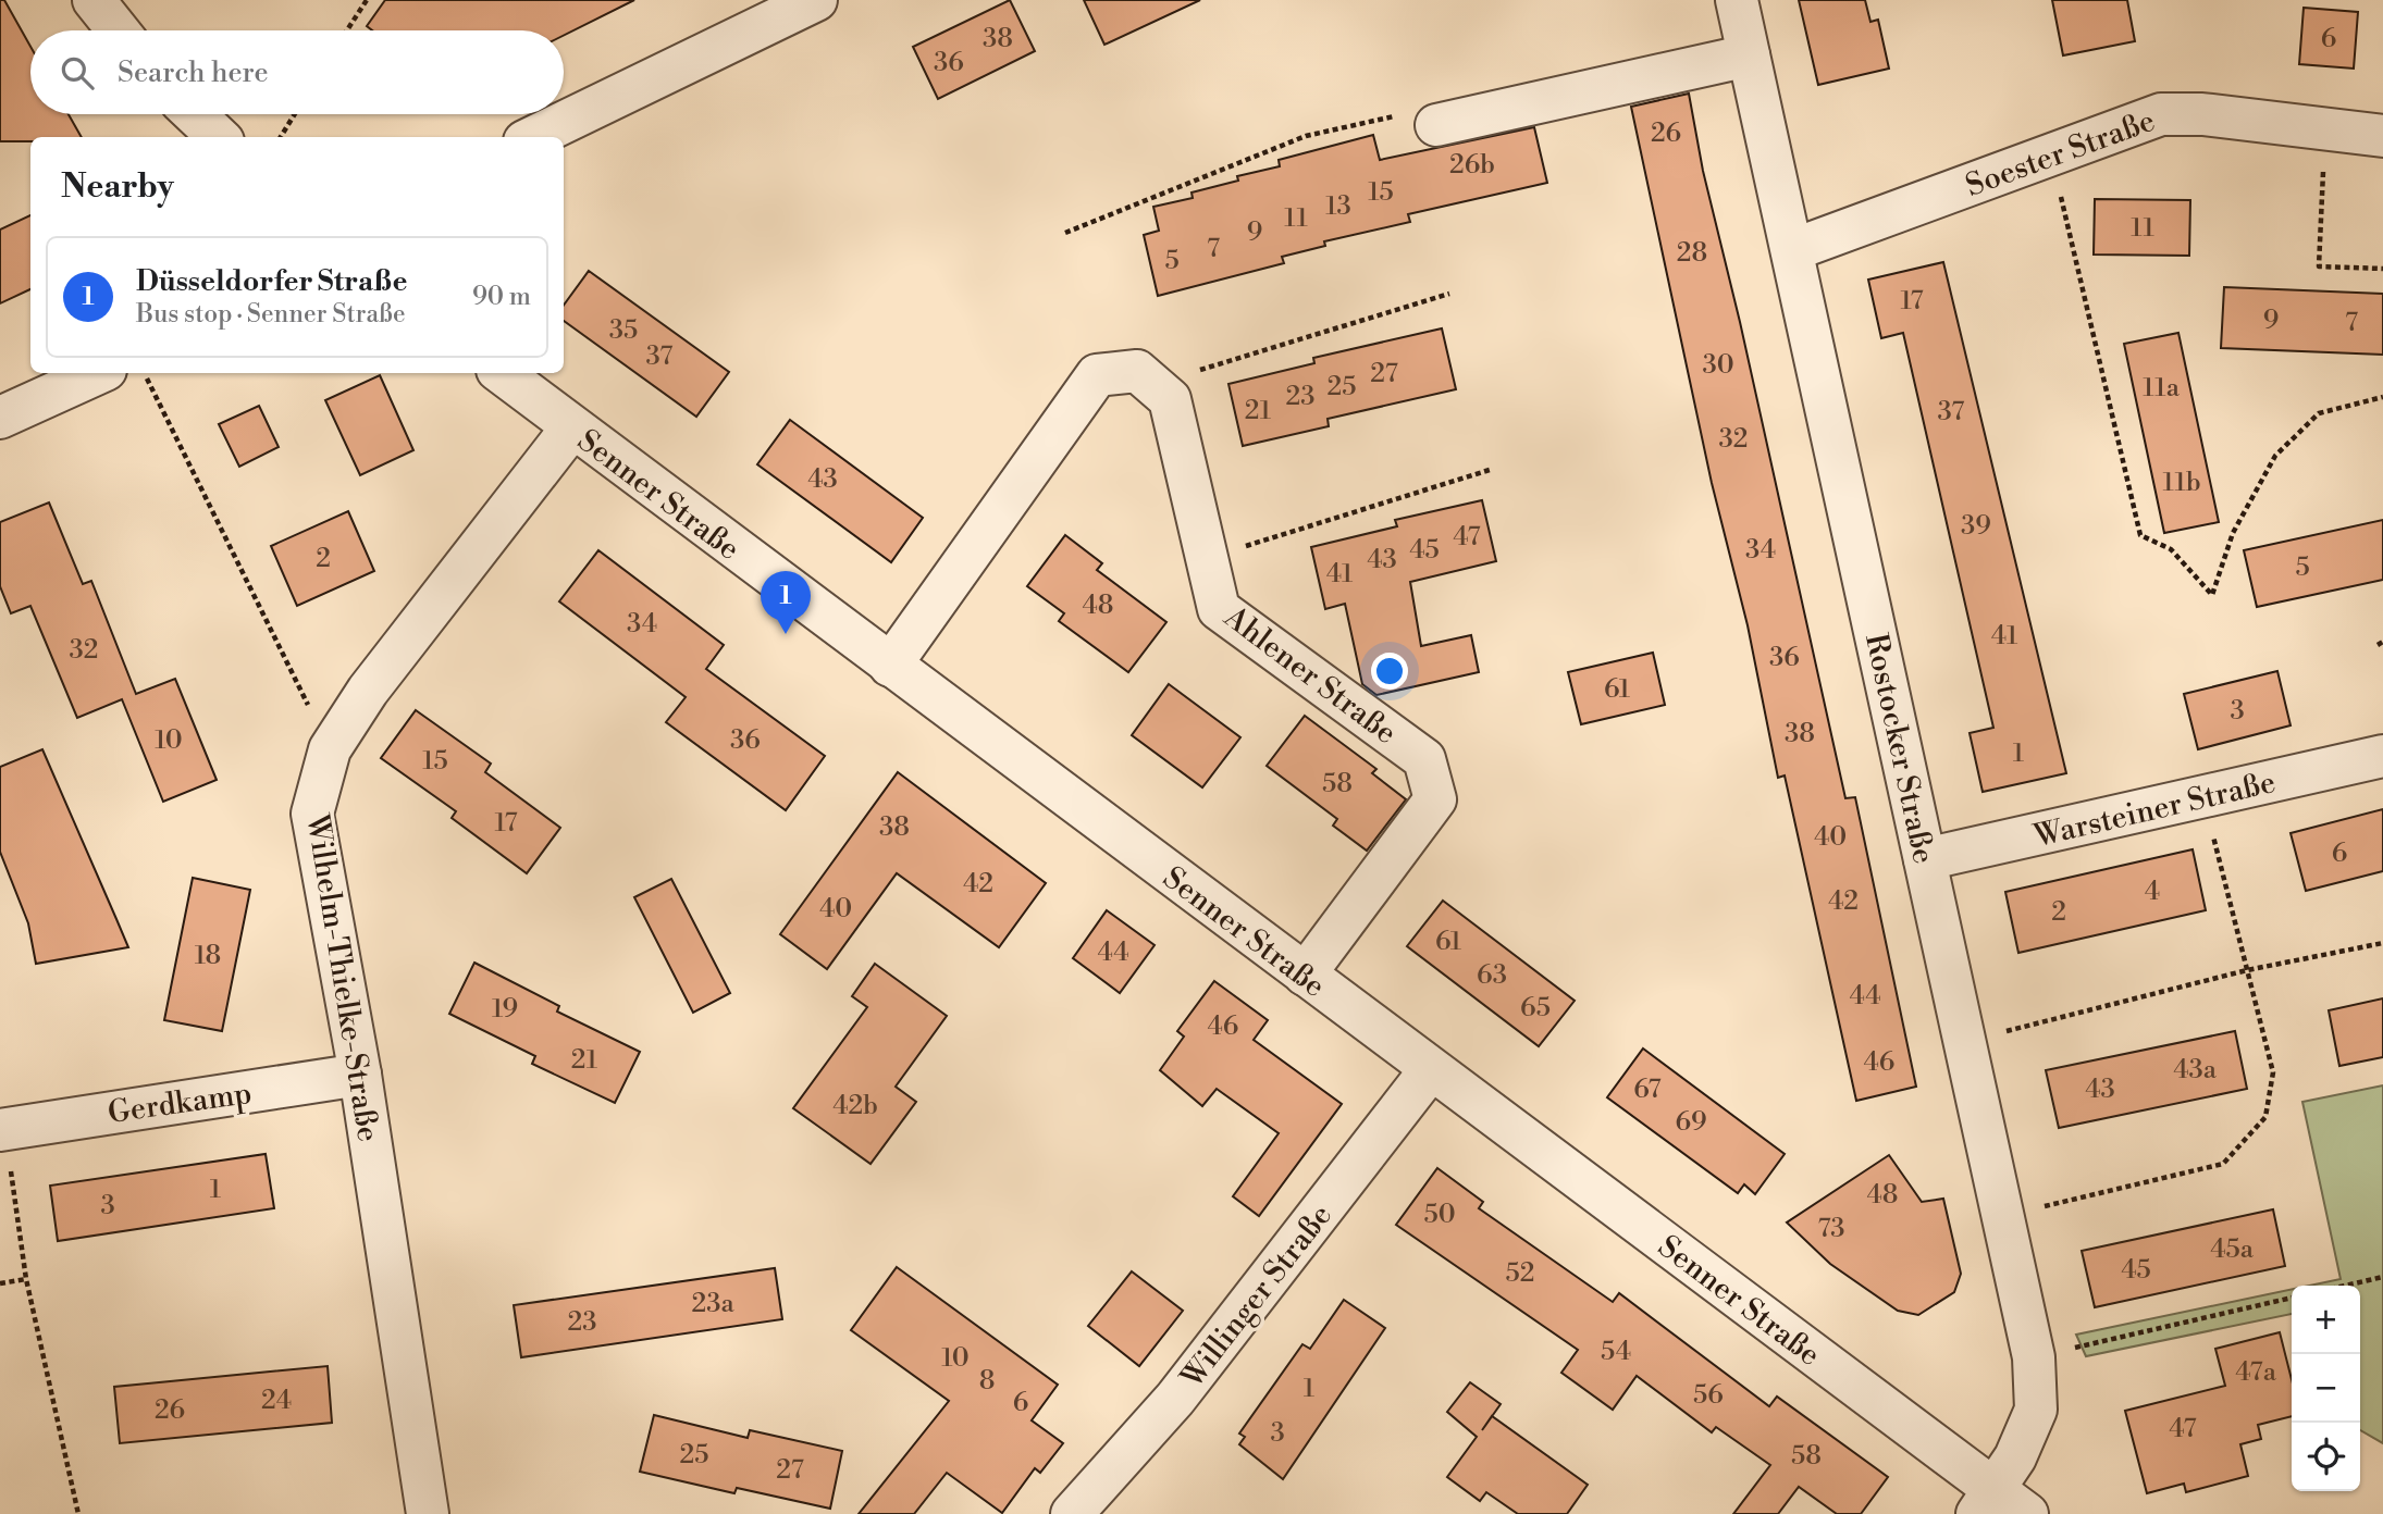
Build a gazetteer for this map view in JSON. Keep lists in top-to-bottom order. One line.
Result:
{"streets":{"street":["Soester Straße","Senner Straße","Ahlener Straße","Rostocker Straße","Warsteiner Straße","Wilhelm-Thielke-Straße","Gerdkamp","Willinger Straße"]},"crossings":[["Soester Straße","Rostocker Straße"],["Senner Straße","Ahlener Straße"],["Senner Straße","Rostocker Straße"],["Senner Straße","Wilhelm-Thielke-Straße"],["Senner Straße","Willinger Straße"],["Rostocker Straße","Warsteiner Straße"],["Wilhelm-Thielke-Straße","Gerdkamp"]],"house_numbers":["38","6","36","26","26b","15","13","11","11","9","7","28","5","17","9","7","35","37","30","27","25","11a","23","21","37","32","43","11b","39","47","45","34","2","43","5","41","48","34","41","32","36","61","3","38","10","36","1","15","58","17","38","40","6","42","4","42","40","2","61","44","18","63","44","65","19","46","21","46","43a","67","43","42b","69","1","48","3","50","73","45a","45","52","23a","23","54","10","47a","8","1","56","24","6","26","47","3","25","58","27"],"page":{"search":"Search here","heading":"Nearby","list":[{"mark":"1","name":"Düsseldorfer Straße","note":"Bus stop · Senner Straße","value":"90 m"}],"pins":"1","map_buttons":["+","−"]}}
